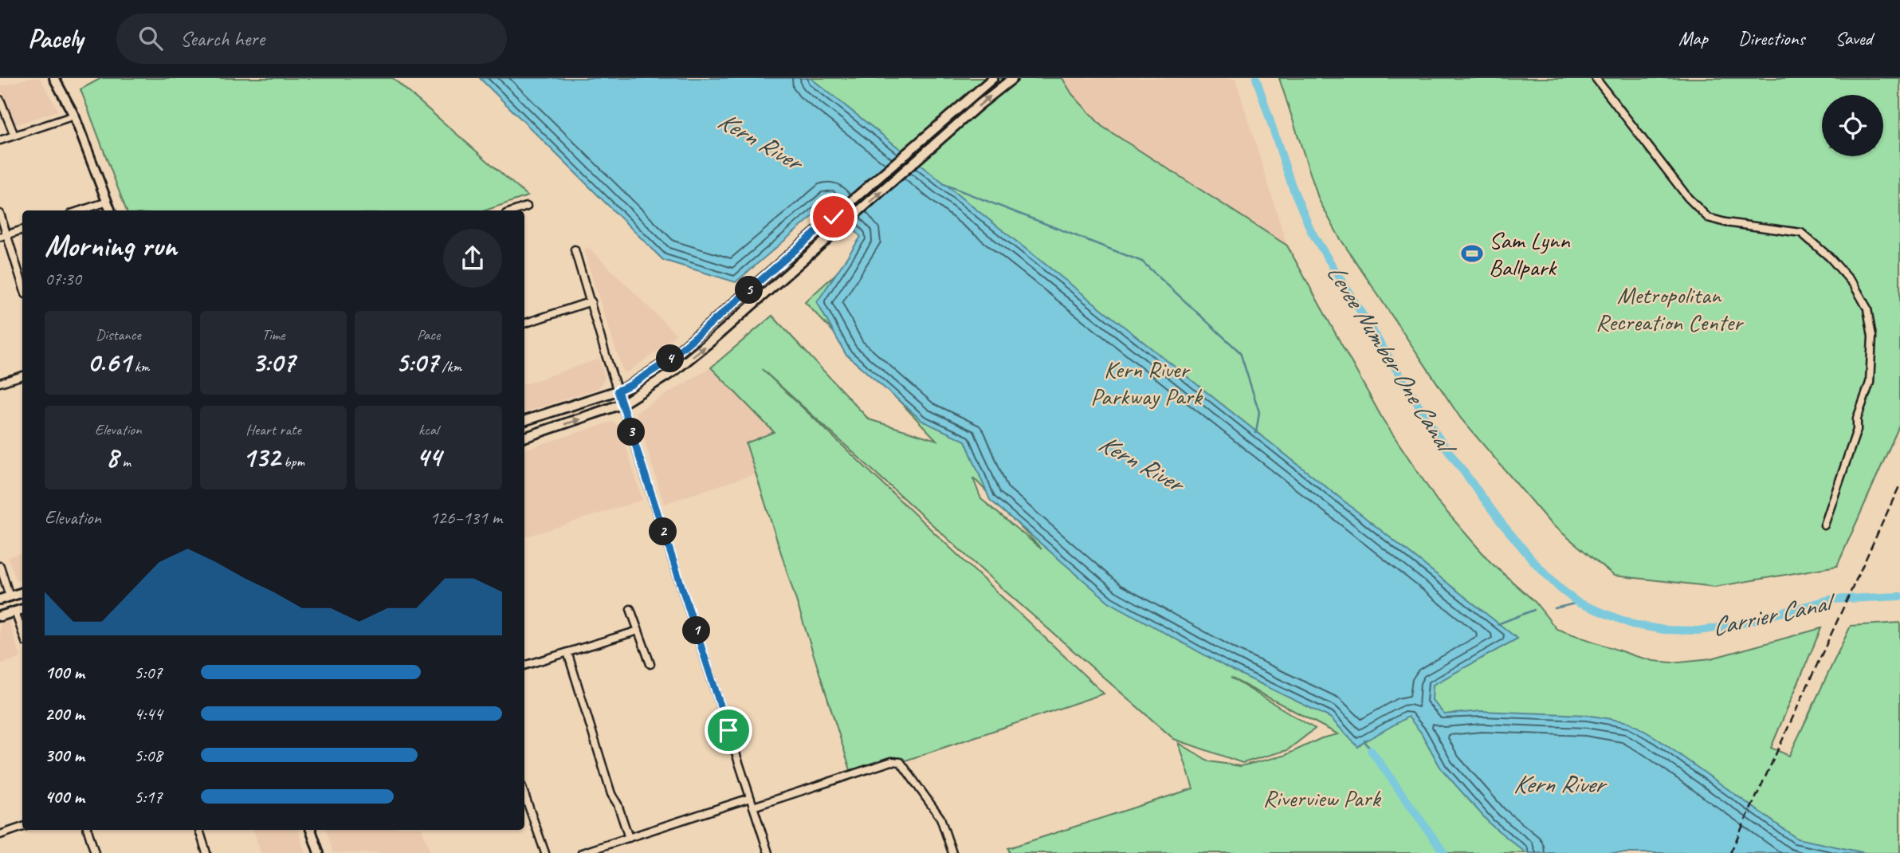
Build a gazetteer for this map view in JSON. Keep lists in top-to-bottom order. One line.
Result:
{"water":["Kern River","Levee Number One Canal","Carrier Canal"],"parks":["Metropolitan Recreation Center","Kern River Parkway Park","Riverview Park"],"places":{"sports":["Sam Lynn Ballpark"]},"page":{"header":"Pacely","search":"Search here","nav":["Map","Directions","Saved"],"heading":["Morning run","07:30"],"pins":["5","4","3","2","1"],"stats":[["Distance","0.61 km"],["Time","3:07"],["Pace","5:07 /km"],["Elevation","8 m"],["Heart rate","132 bpm"],["kcal","44"]],"chart":["Elevation","126–131 m"],"list":[{"name":"100 m","note":"5:07"},{"name":"200 m","note":"4:44"},{"name":"300 m","note":"5:08"},{"name":"400 m","note":"5:17"}]}}
